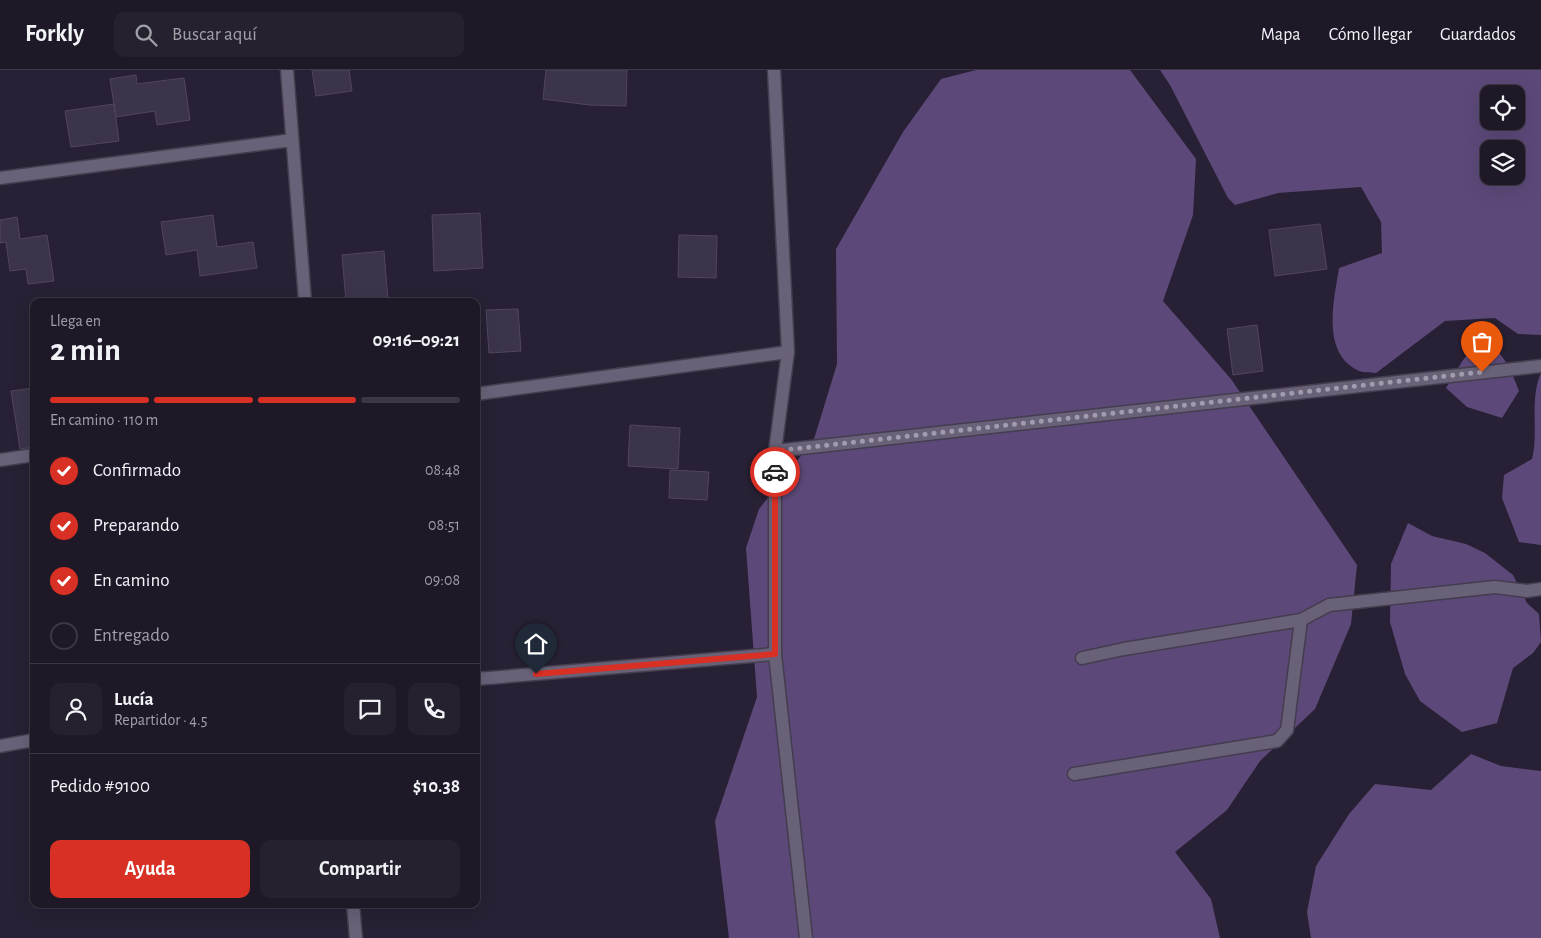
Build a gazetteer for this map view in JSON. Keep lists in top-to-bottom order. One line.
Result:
{"page":{"header":"Forkly","search":"Buscar aquí","nav":["Mapa","Cómo llegar","Guardados"],"heading":["2 min","Llega en","09:16–09:21"],"panel":["Lucía","Repartidor · 4.5","Pedido #9100","$10.38"],"bar":"En camino · 110 m","list":[["Confirmado","08:48"],["Preparando","08:51"],["En camino","09:08"],"Entregado"],"buttons":["Ayuda","Compartir"]}}
